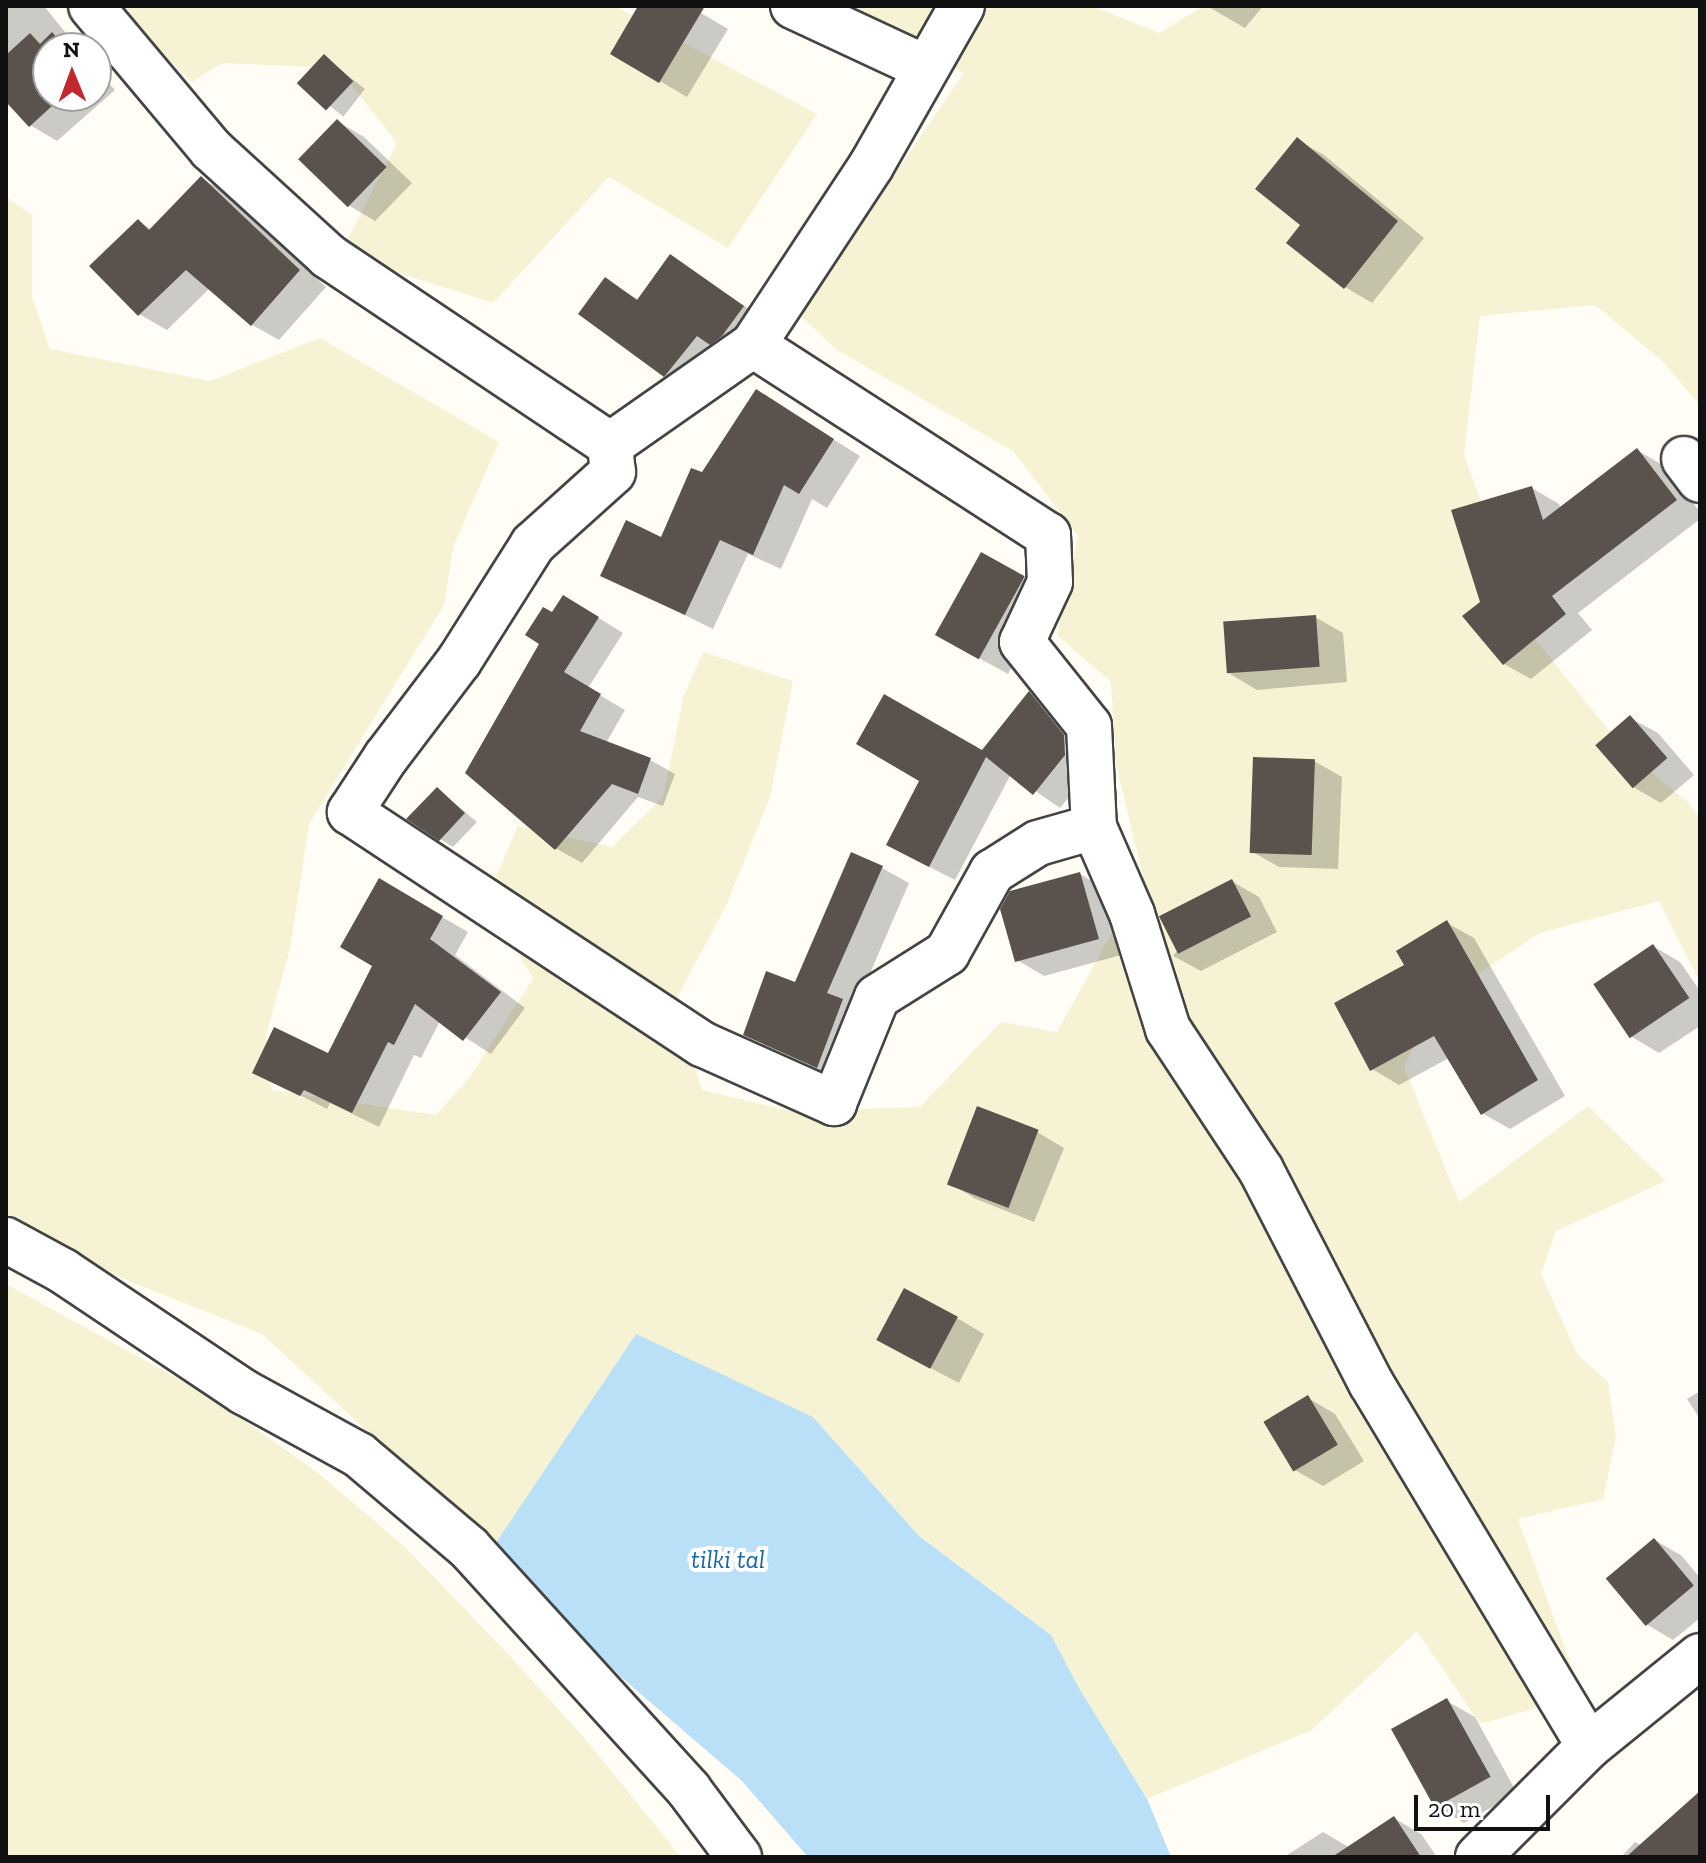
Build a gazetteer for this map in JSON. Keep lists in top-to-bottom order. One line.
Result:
{"water":["tilki tal"],"scale_bar":"20 m","north":"top"}
